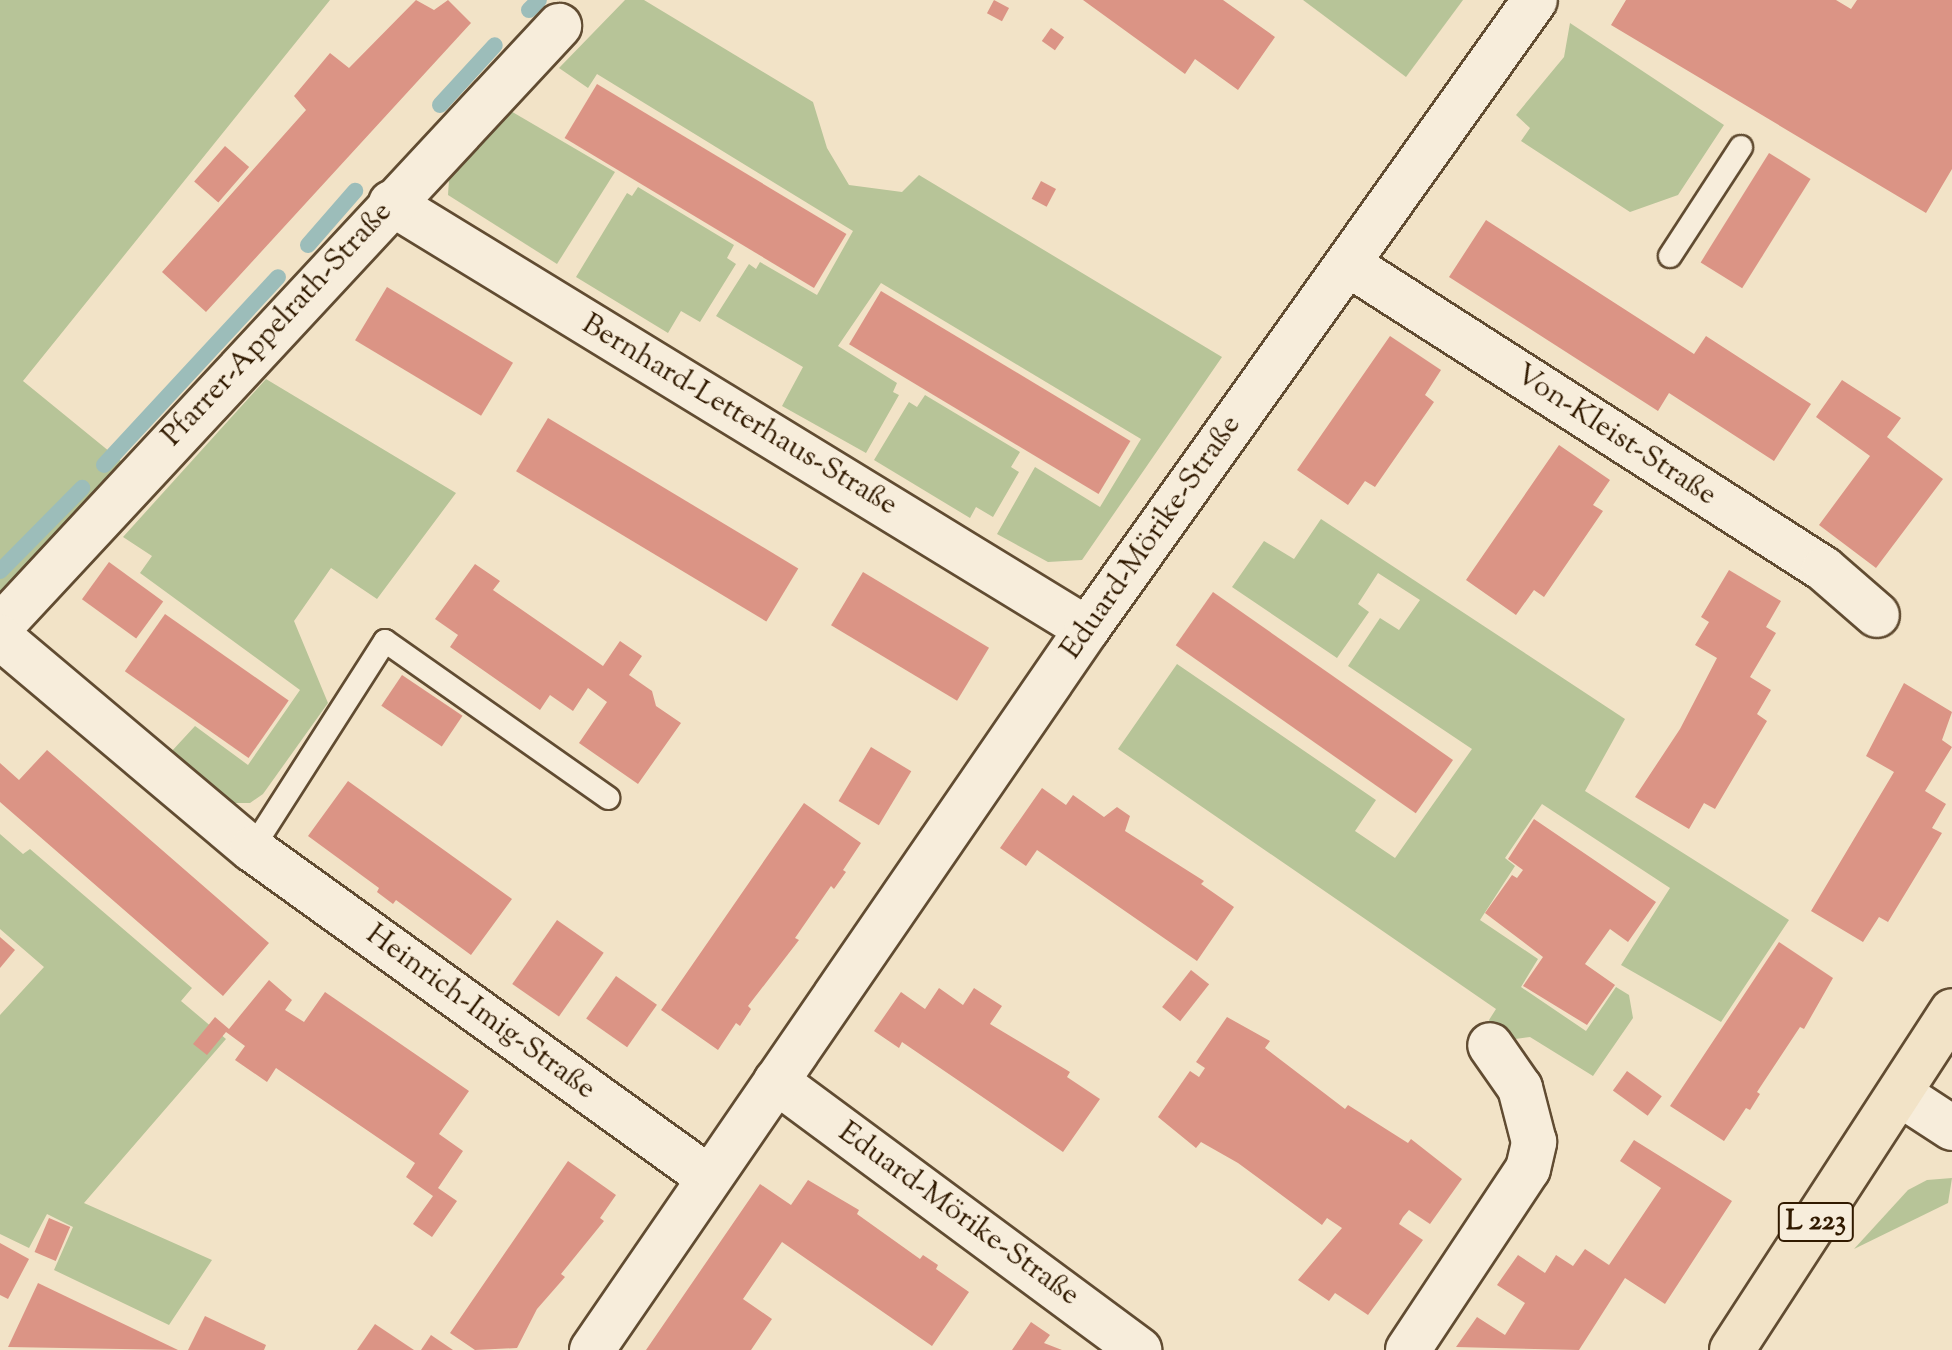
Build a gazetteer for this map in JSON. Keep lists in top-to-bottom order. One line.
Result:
{"streets":{"main road":["L 223"],"street":["Pfarrer-Appelrath-Straße","Bernhard-Letterhaus-Straße","Von-Kleist-Straße","Eduard-Mörike-Straße","Heinrich-Imig-Straße"]},"crossings":[["Pfarrer-Appelrath-Straße","Bernhard-Letterhaus-Straße"],["Bernhard-Letterhaus-Straße","Eduard-Mörike-Straße"],["Von-Kleist-Straße","Eduard-Mörike-Straße"],["Eduard-Mörike-Straße","Heinrich-Imig-Straße"]]}
